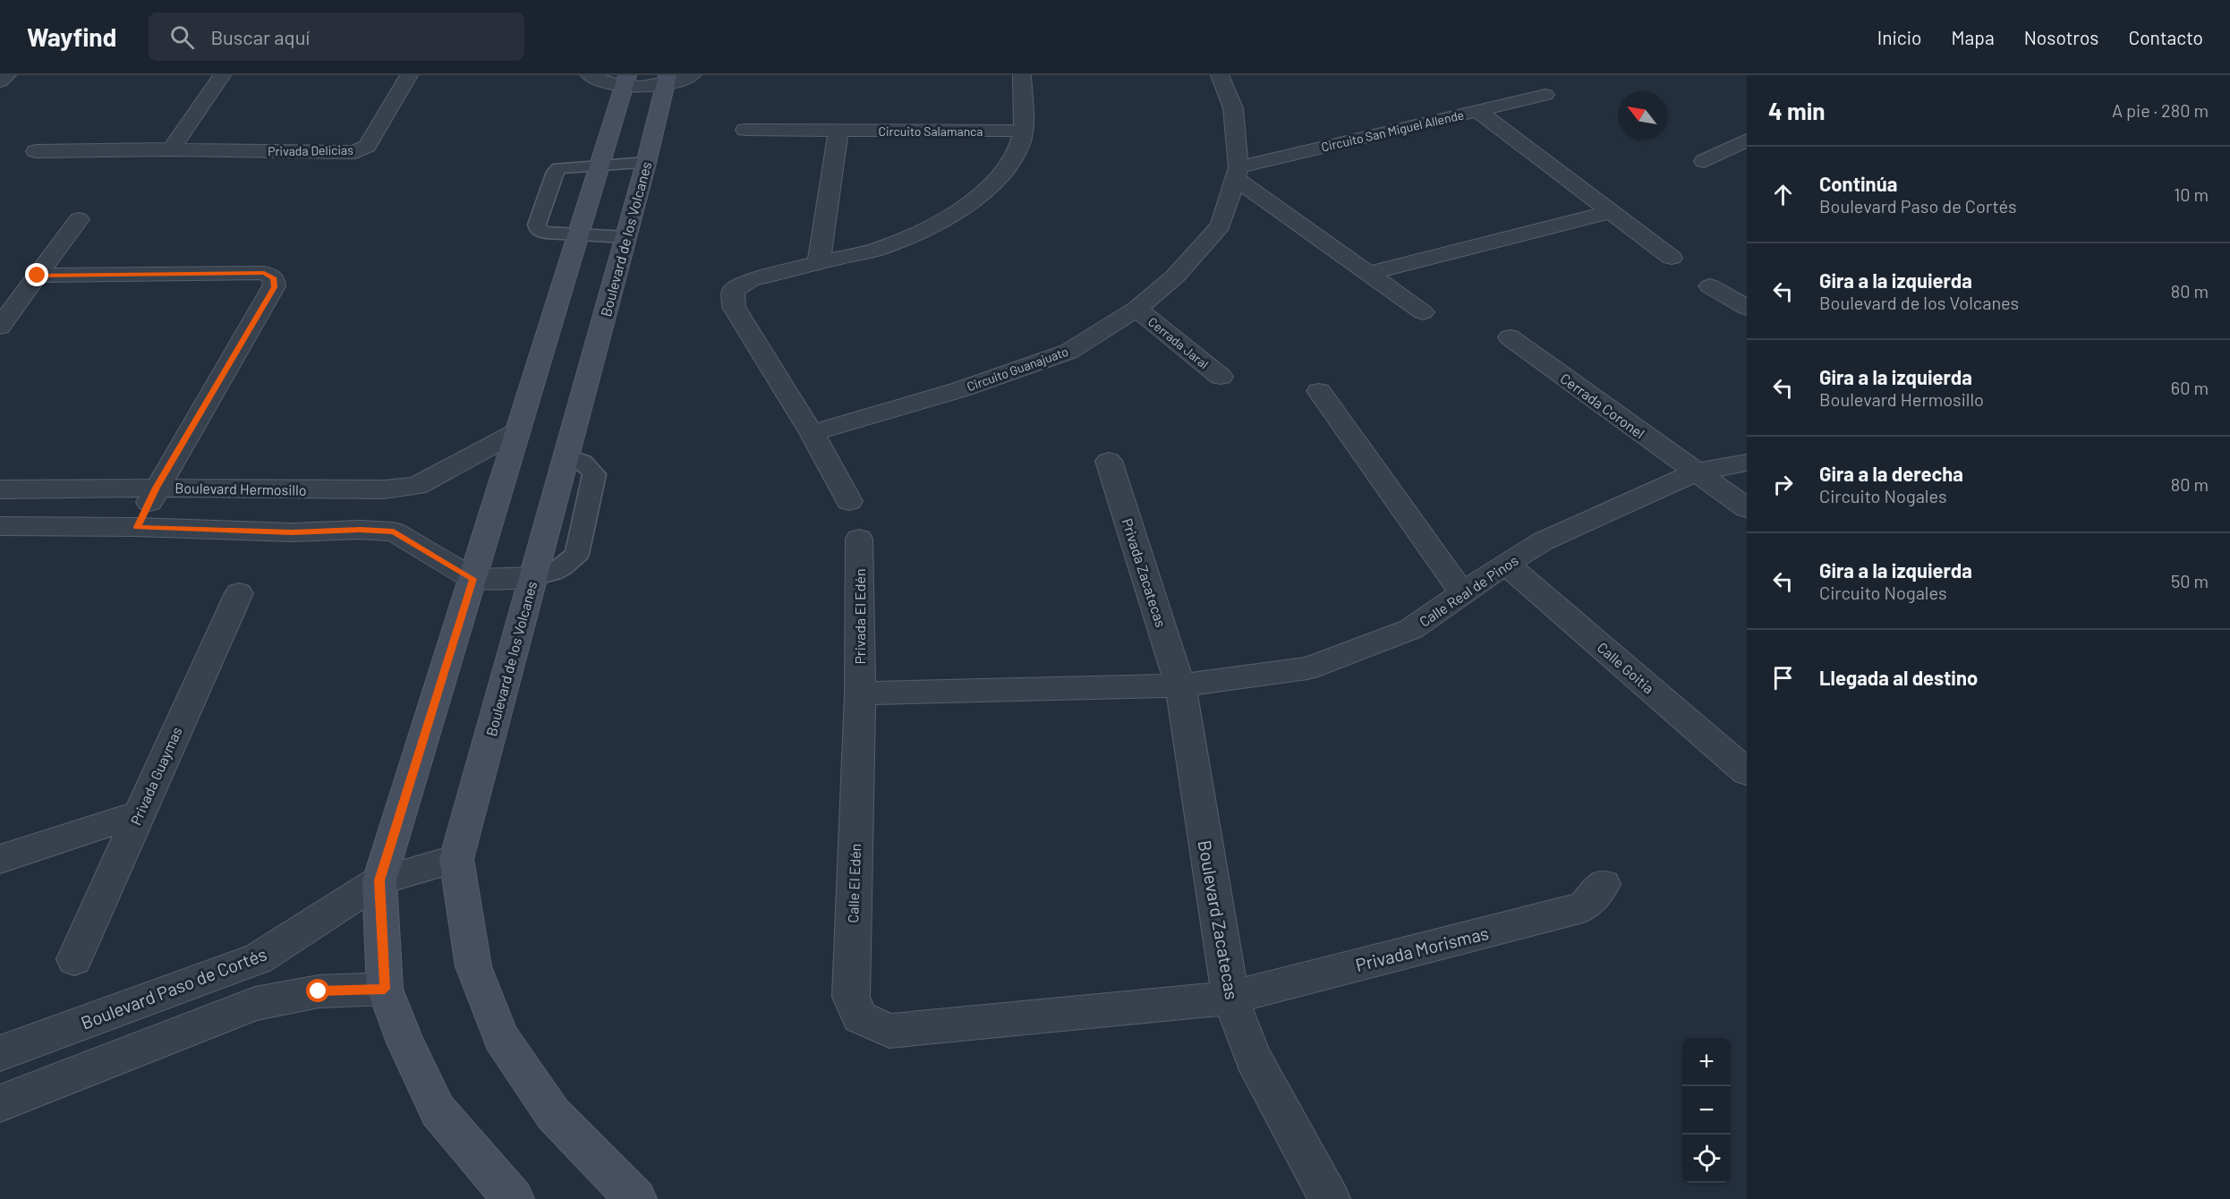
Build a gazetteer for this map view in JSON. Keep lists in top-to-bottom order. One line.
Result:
{"streets":{"street":["Circuito Salamanca","Circuito San Miguel Allende","Privada Delicias","Boulevard de los Volcanes","Cerrada Jaral","Circuito Guanajuato","Cerrada Coronel","Boulevard Hermosillo","Privada Zacatecas","Calle Real de Pinos","Privada El Edén","Calle Goitia","Privada Guaymas","Calle El Edén","Boulevard Zacatecas","Privada Morismas","Boulevard Paso de Cortés"]},"crossings":[["Circuito San Miguel Allende","Circuito Guanajuato"],["Boulevard de los Volcanes","Boulevard Paso de Cortés"],["Cerrada Jaral","Circuito Guanajuato"],["Cerrada Coronel","Calle Real de Pinos"],["Privada Zacatecas","Calle Real de Pinos"],["Privada Zacatecas","Boulevard Zacatecas"],["Calle Real de Pinos","Calle Goitia"],["Calle Real de Pinos","Boulevard Zacatecas"],["Privada El Edén","Calle El Edén"],["Calle El Edén","Boulevard Zacatecas"],["Calle El Edén","Privada Morismas"],["Boulevard Zacatecas","Privada Morismas"]],"north":"top left","page":{"header":"Wayfind","search":"Buscar aquí","nav":["Inicio","Mapa","Nosotros","Contacto"],"heading":["4 min","A pie · 280 m"],"list":[["Continúa","Boulevard Paso de Cortés","10 m"],["Gira a la izquierda","Boulevard de los Volcanes","80 m"],["Gira a la izquierda","Boulevard Hermosillo","60 m"],["Gira a la derecha","Circuito Nogales","80 m"],["Gira a la izquierda","Circuito Nogales","50 m"],"Llegada al destino"],"map_buttons":["+","−"]}}
